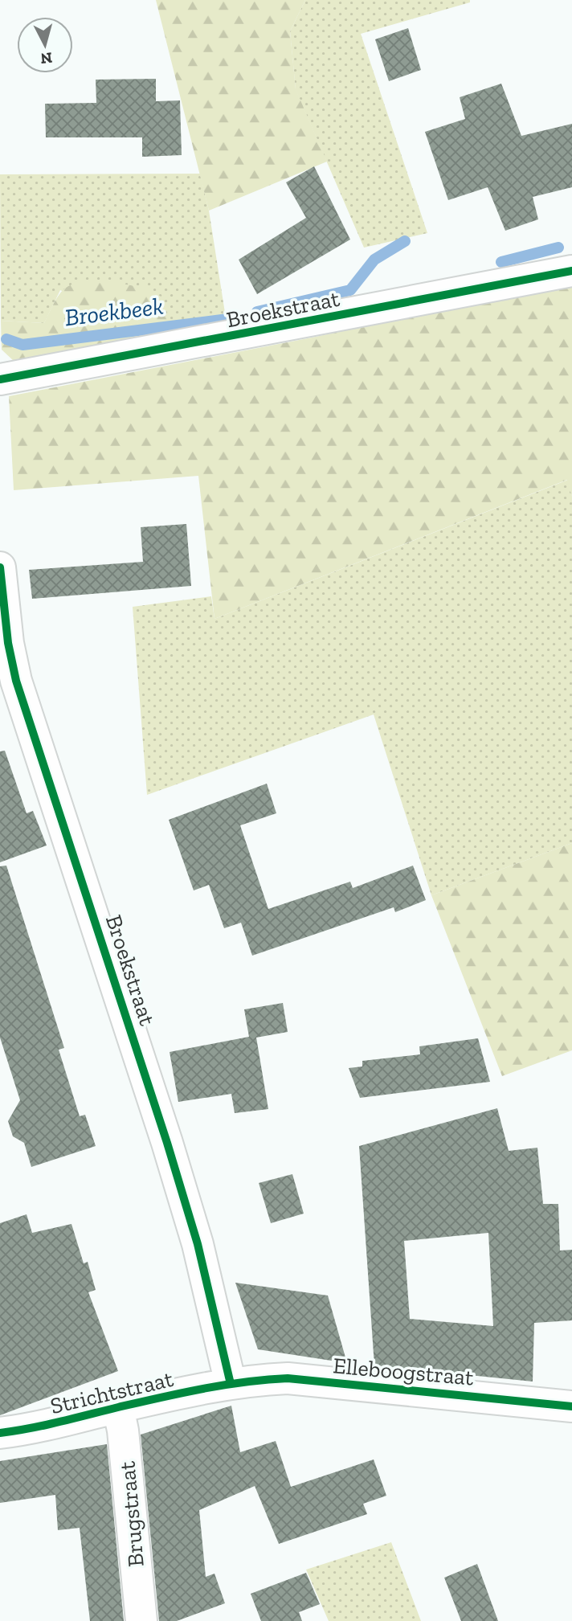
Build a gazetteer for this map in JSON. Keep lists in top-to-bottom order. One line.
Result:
{"streets":{"street":["Broekstraat","Elleboogstraat","Strichtstraat","Brugstraat"]},"crossings":[["Broekstraat","Elleboogstraat"],["Broekstraat","Strichtstraat"],["Elleboogstraat","Strichtstraat"],["Strichtstraat","Brugstraat"]],"water":["Broekbeek"],"north":"bottom"}
